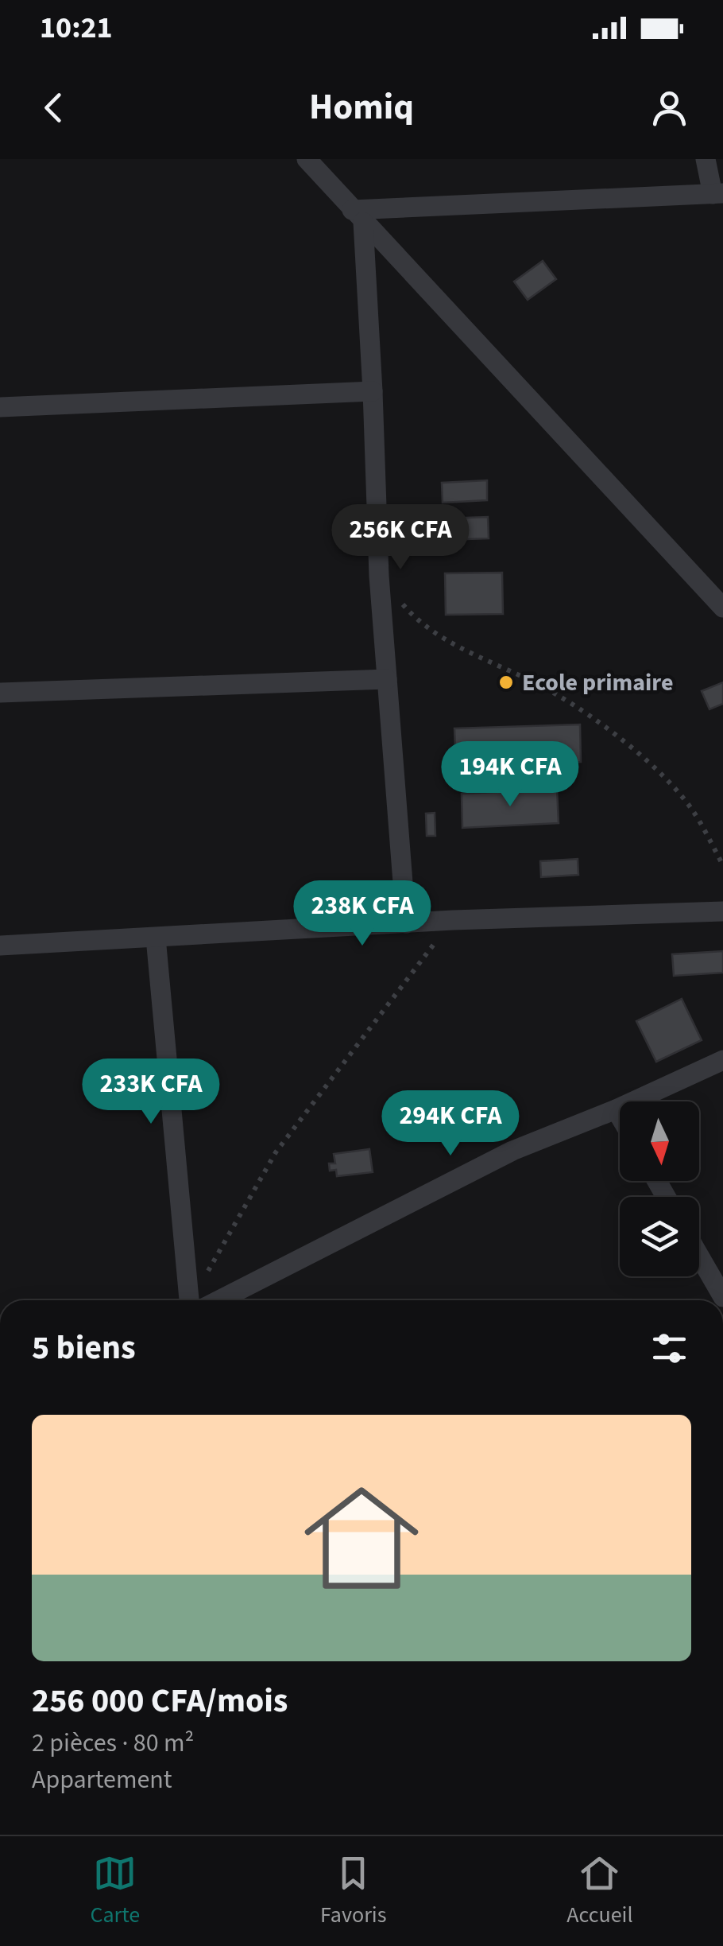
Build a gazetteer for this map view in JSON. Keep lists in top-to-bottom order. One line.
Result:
{"places":["Ecole primaire"],"north":"bottom","page":{"status":"10:21","header":"Homiq","price":["256K CFA","194K CFA","238K CFA","233K CFA","294K CFA"],"heading":"5 biens","list":[{"name":"256 000 CFA/mois","note":"2 pièces · 80 m² · Appartement"}],"tabs":["Carte","Favoris","Accueil"]}}
